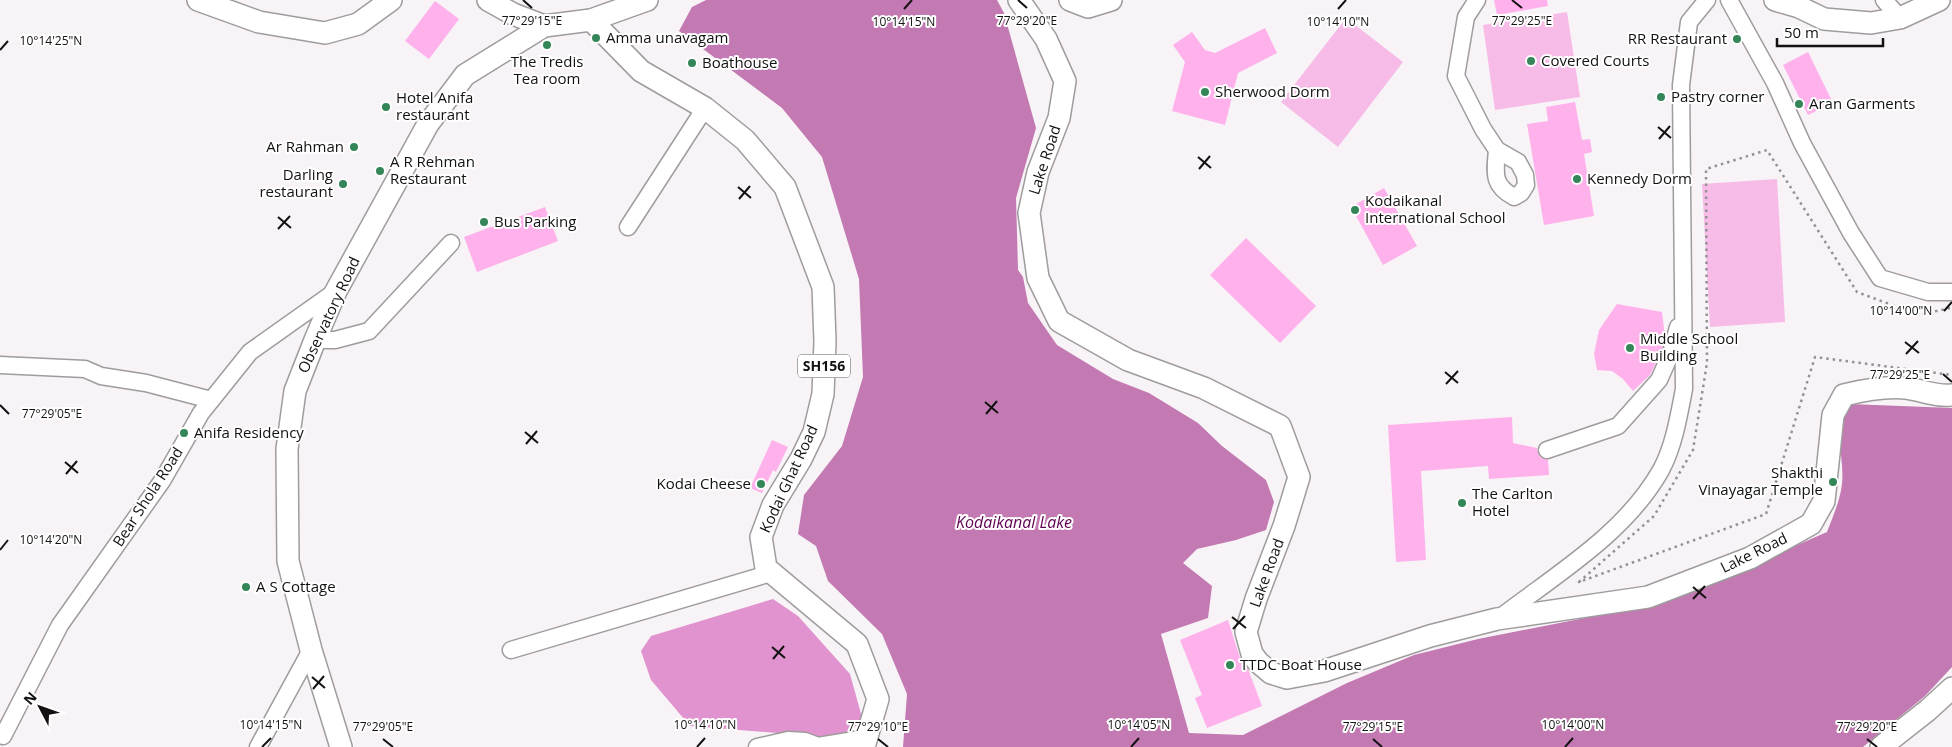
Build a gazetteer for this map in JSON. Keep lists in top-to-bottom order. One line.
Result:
{"streets":{"main road":["Lake Road","Observatory Road","SH156","Kodai Ghat Road"],"street":["Bear Shola Road"]},"crossings":[["Observatory Road","Kodai Ghat Road"],["Observatory Road","Bear Shola Road"]],"water":["Kodaikanal Lake"],"places":["Amma unavagam","RR Restaurant","The Tredis Tea room","Covered Courts","Boathouse","Sherwood Dorm","Pastry corner","Aran Garments","Hotel Anifa restaurant","Ar Rahman","A R Rehman Restaurant","Kennedy Dorm","Darling restaurant","Kodaikanal International School","Bus Parking","Middle School Building","Anifa Residency","Shakthi Vinayagar Temple","Kodai Cheese","The Carlton Hotel","A S Cottage","TTDC Boat House"],"scale_bar":"50 m","north":"top left","coordinates":["77°29'15\"E","77°29'20\"E","77°29'25\"E","10°14'15\"N","10°14'10\"N","10°14'25\"N","10°14'00\"N","77°29'05\"E","10°14'20\"N","10°14'05\"N","77°29'10\"E"]}
